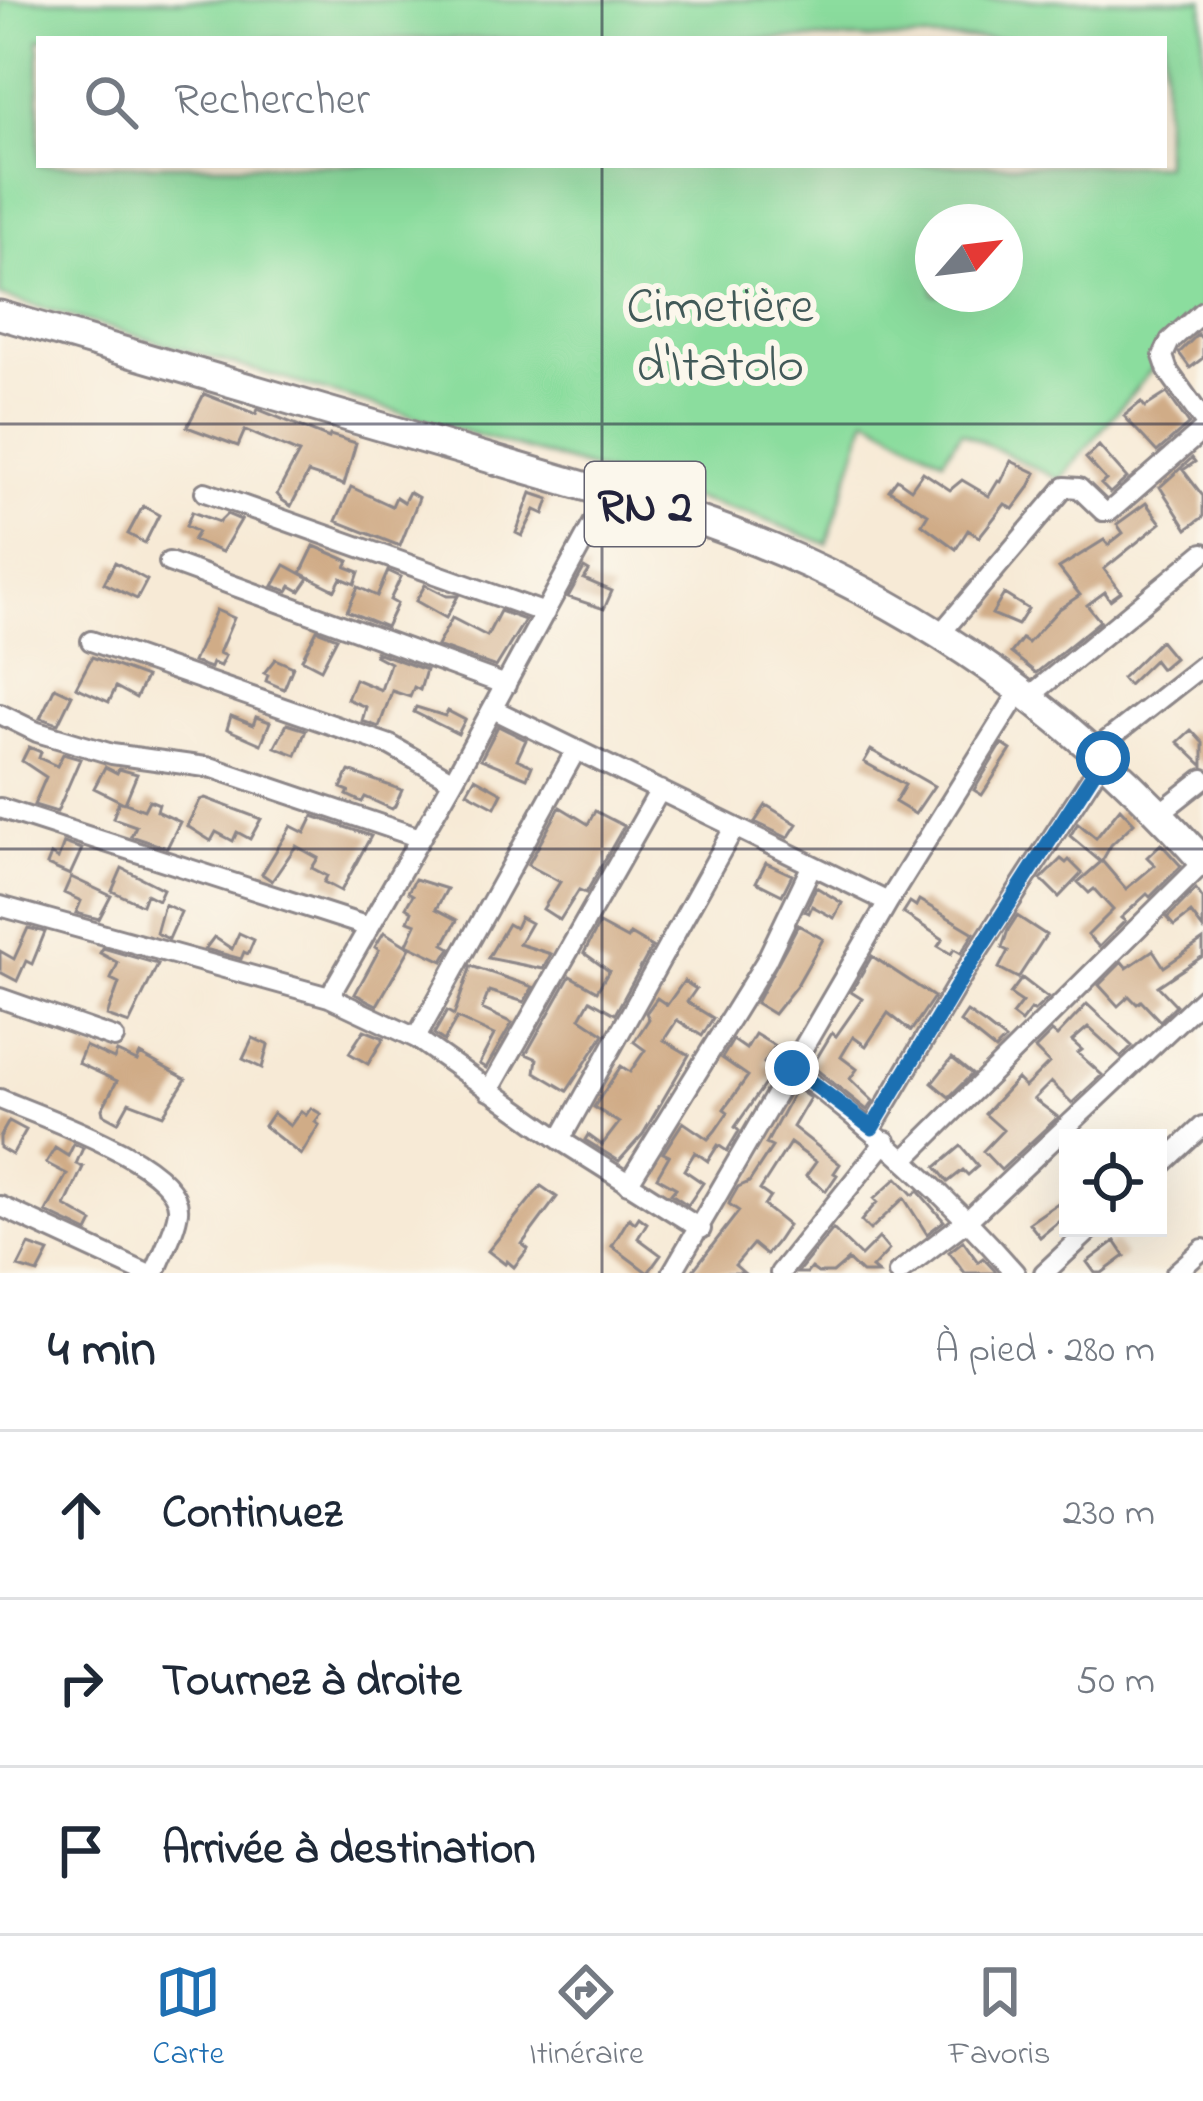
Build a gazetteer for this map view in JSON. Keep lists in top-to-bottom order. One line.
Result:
{"streets":{"highway":["RN 2"]},"parks":["Cimetière d'Itatolo"],"north":"top right","page":{"search":"Rechercher","heading":["4 min","À pied · 280 m"],"list":[["Continuez","230 m"],["Tournez à droite","50 m"],"Arrivée à destination"],"nav":["Carte","Itinéraire","Favoris"]}}
